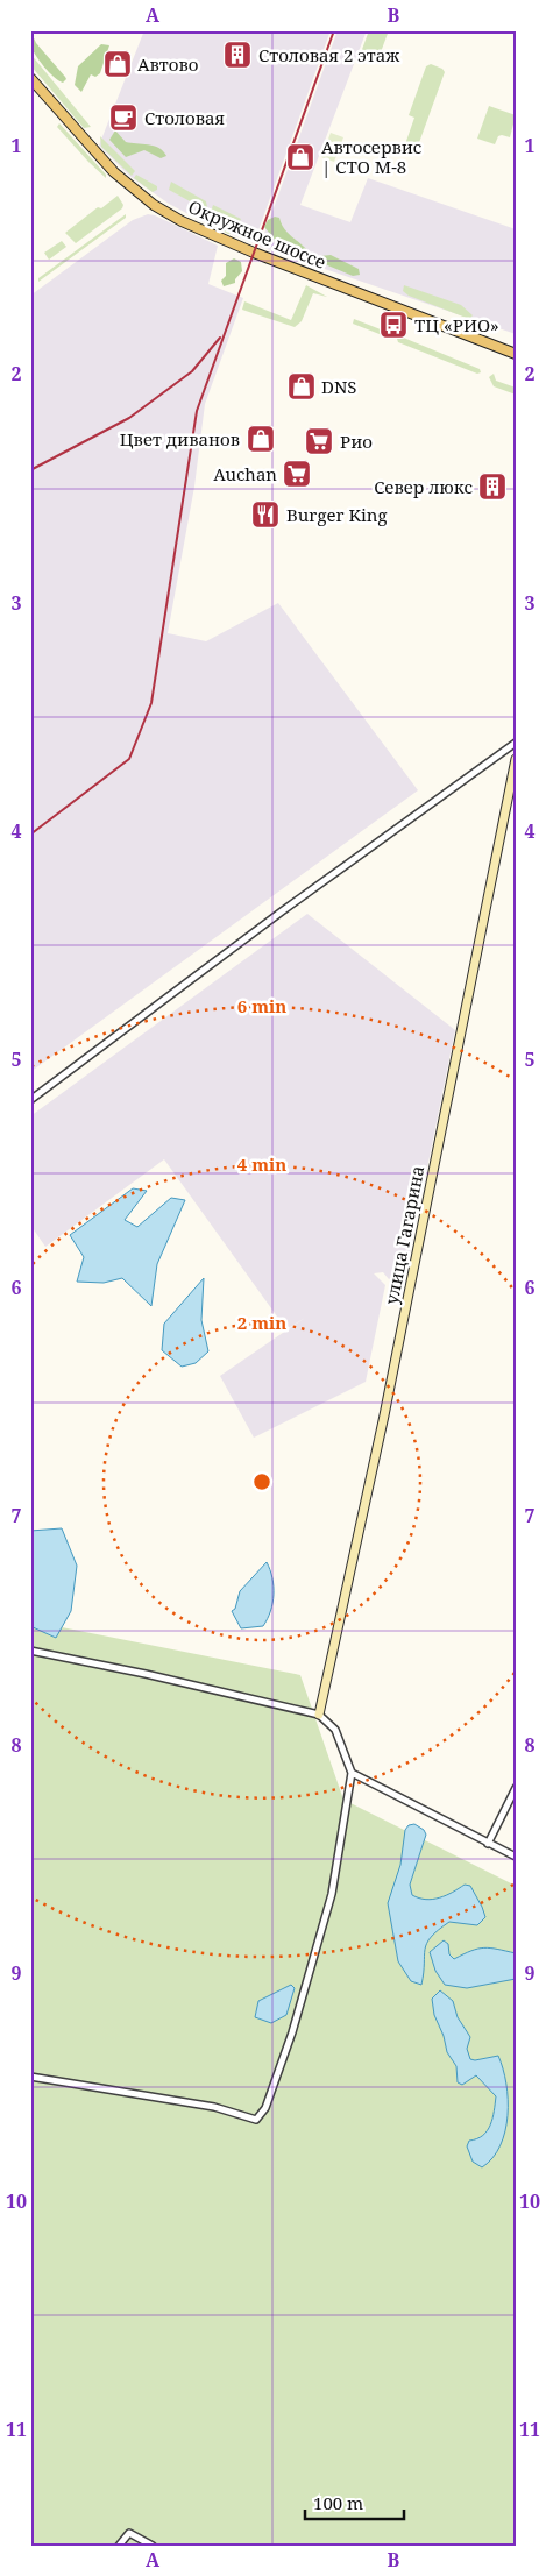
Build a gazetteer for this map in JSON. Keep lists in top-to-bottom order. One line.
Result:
{"streets":{"main road":["Окружное шоссе"],"street":["улица Гагарина"]},"places":{"building":["Столовая 2 этаж","Север люкс"],"shop":["Автово","Автосервис | СТО М-8","DNS","Цвет диванов"],"cafe":["Столовая"],"bus stop":["ТЦ «РИО»"],"supermarket":["Рио","Auchan"],"restaurant":["Burger King"]},"scale_bar":"100 m","grid":{"columns":["A","B"],"rows":["1","2","3","4","5","6","7","8","9","10","11"]},"rings":["6 min","4 min","2 min"]}
